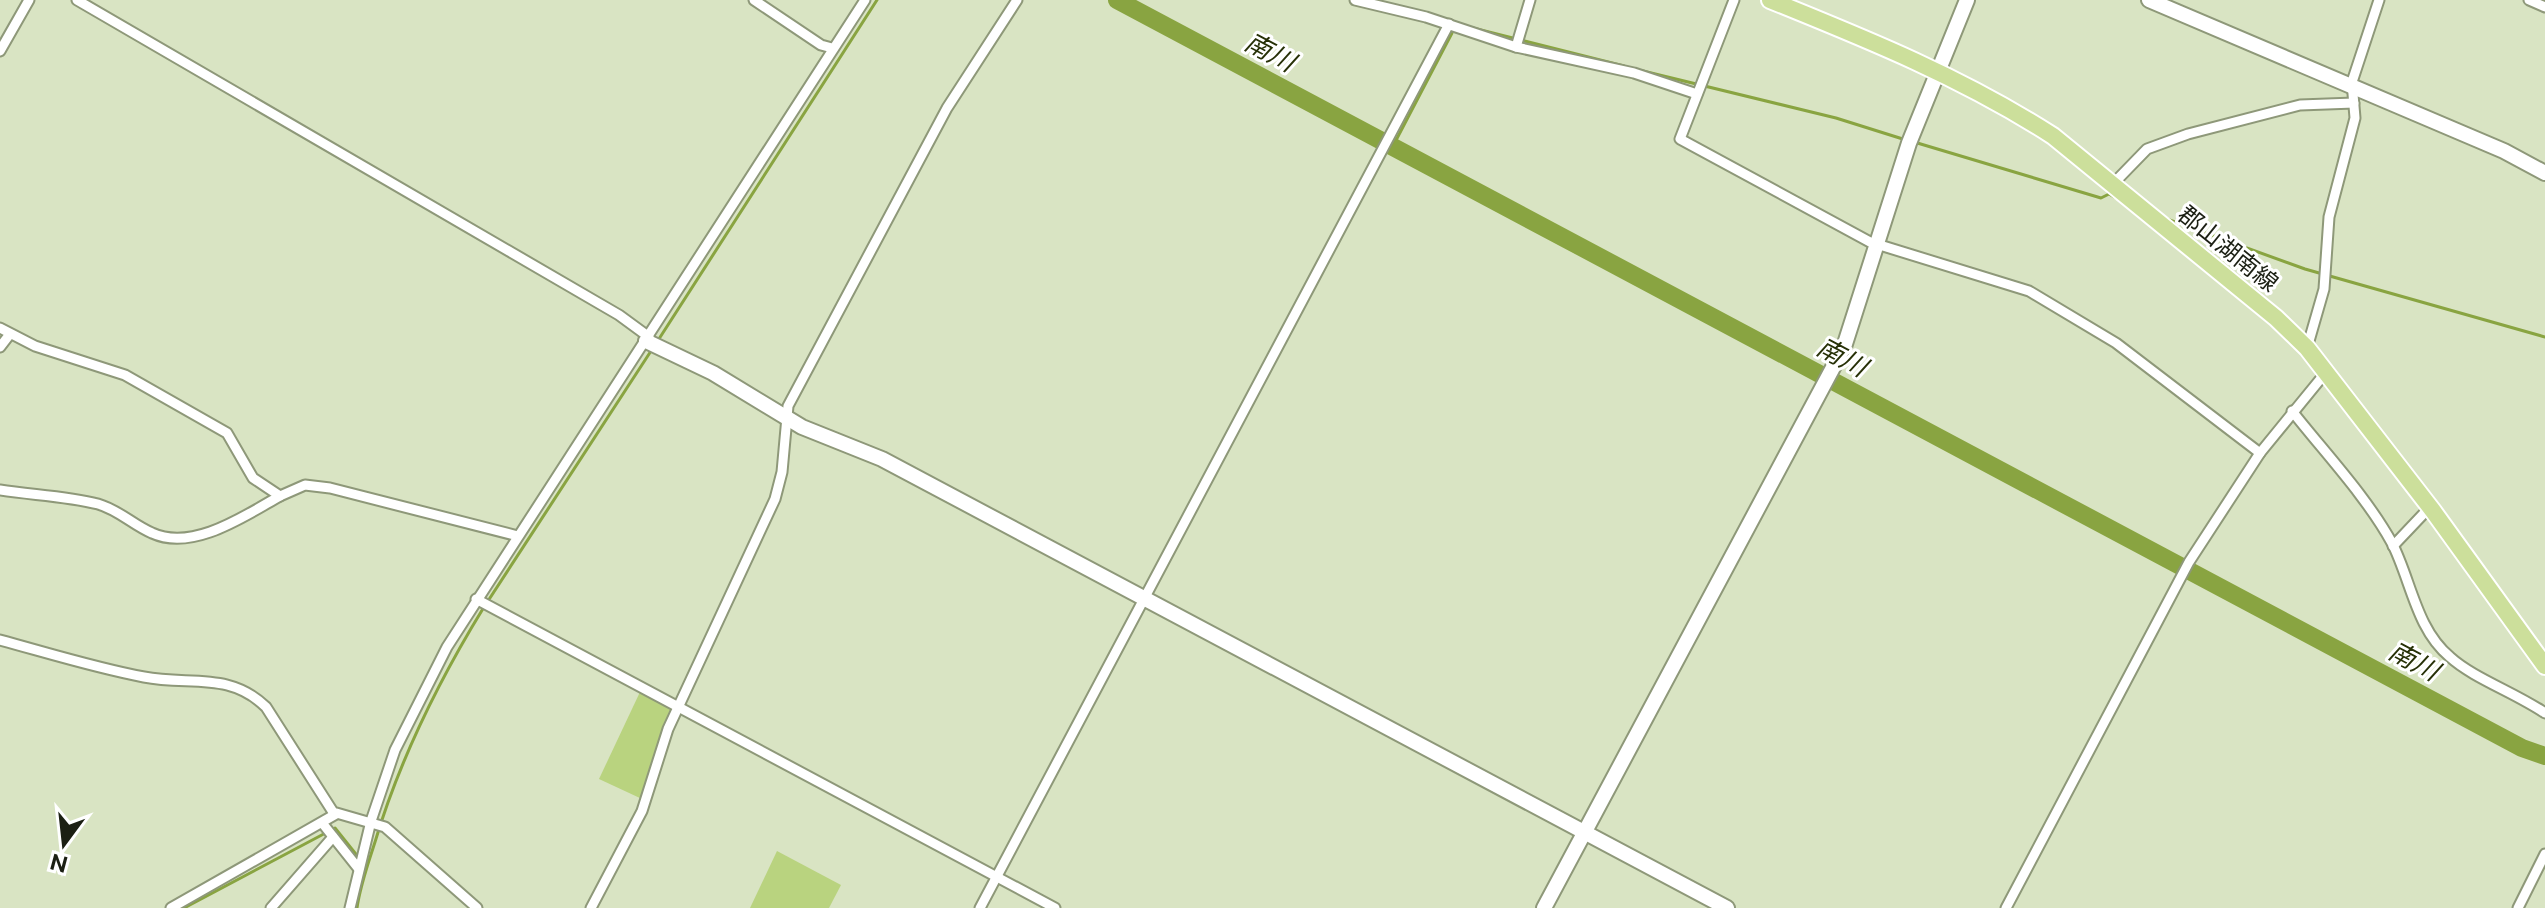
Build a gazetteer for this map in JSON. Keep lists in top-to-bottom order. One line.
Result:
{"streets":{"main road":["郡山湖南線"]},"water":["南川"],"north":"bottom"}
